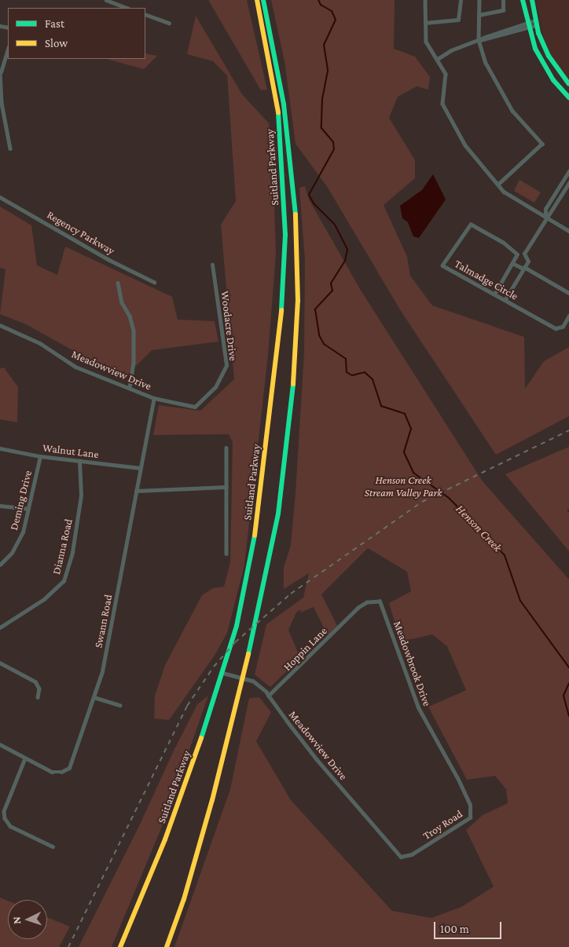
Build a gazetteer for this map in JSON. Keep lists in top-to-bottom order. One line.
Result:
{"streets":{"main road":["Suitland Parkway"],"street":["Regency Parkway","Talmadge Circle","Woodacre Drive","Meadowview Drive","Walnut Lane","Deming Drive","Dianna Road","Swann Road","Hoppin Lane","Meadowbrook Drive","Troy Road"]},"crossings":[["Suitland Parkway","Meadowview Drive"],["Woodacre Drive","Meadowview Drive"],["Woodacre Drive","Swann Road"],["Meadowview Drive","Swann Road"],["Meadowview Drive","Hoppin Lane"],["Meadowview Drive","Troy Road"],["Walnut Lane","Deming Drive"],["Walnut Lane","Dianna Road"],["Walnut Lane","Swann Road"],["Hoppin Lane","Meadowbrook Drive"],["Meadowbrook Drive","Troy Road"]],"water":["Henson Creek"],"parks":["Henson Creek Stream Valley Park"],"legend":["Fast","Slow"],"scale_bar":"100 m","north":"left"}
